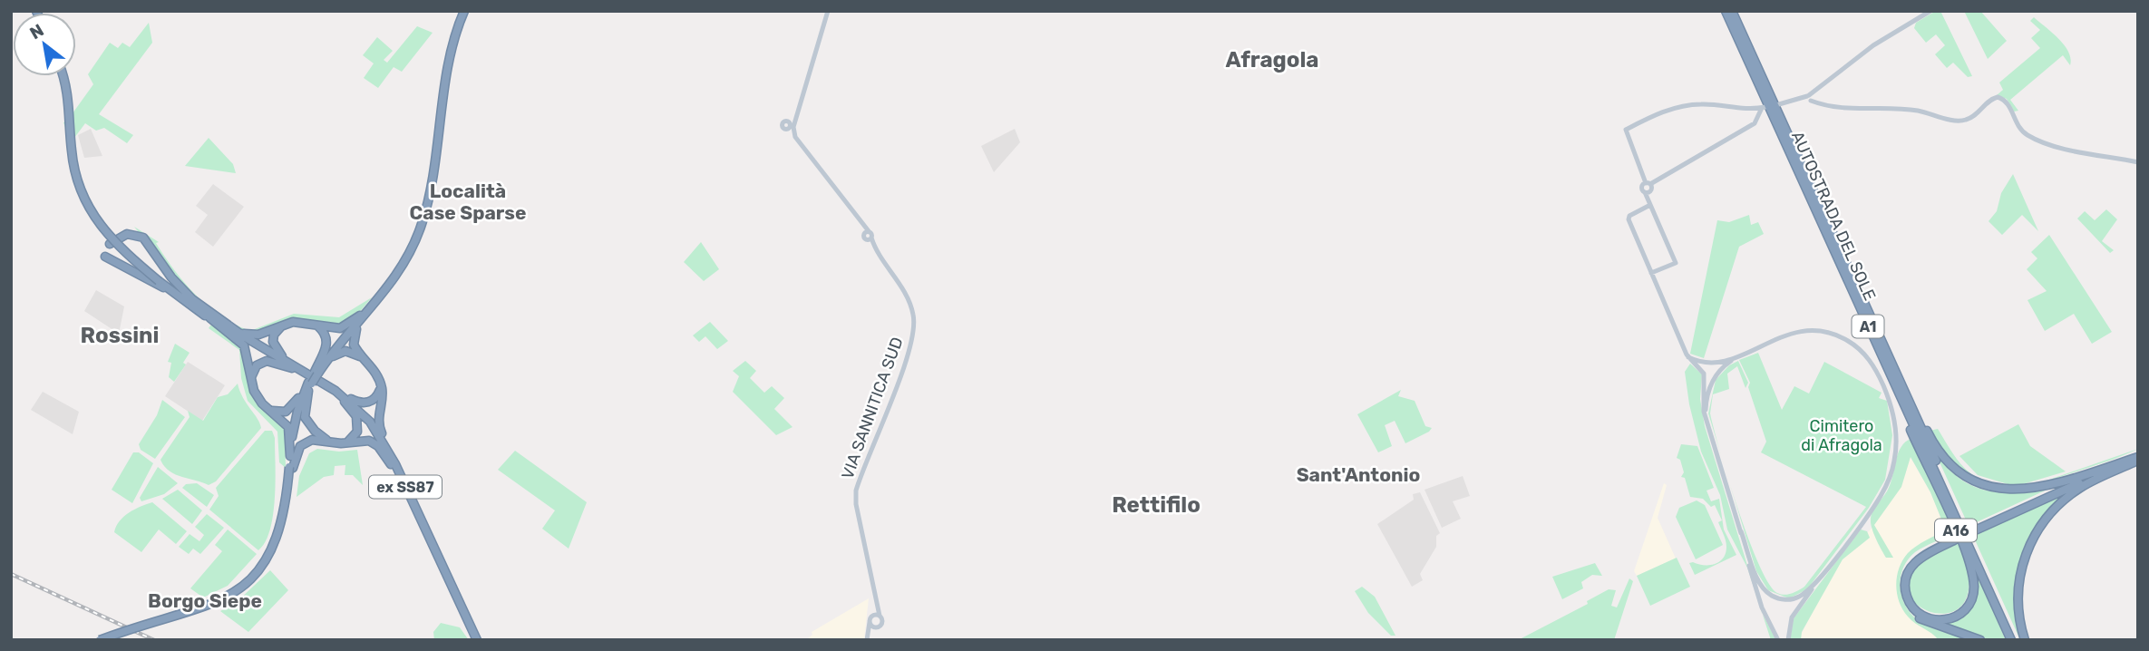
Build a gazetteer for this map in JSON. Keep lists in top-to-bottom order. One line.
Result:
{"streets":{"highway":["AUTOSTRADA DEL SOLE","A1","ex SS87","A16"],"main road":["VIA SANNITICA SUD"]},"crossings":[["AUTOSTRADA DEL SOLE","A16"]],"districts":["Afragola","Località Case Sparse","Rossini","Sant'Antonio","Rettifilo","Borgo Siepe"],"parks":["Cimitero di Afragola"],"north":"top left"}
